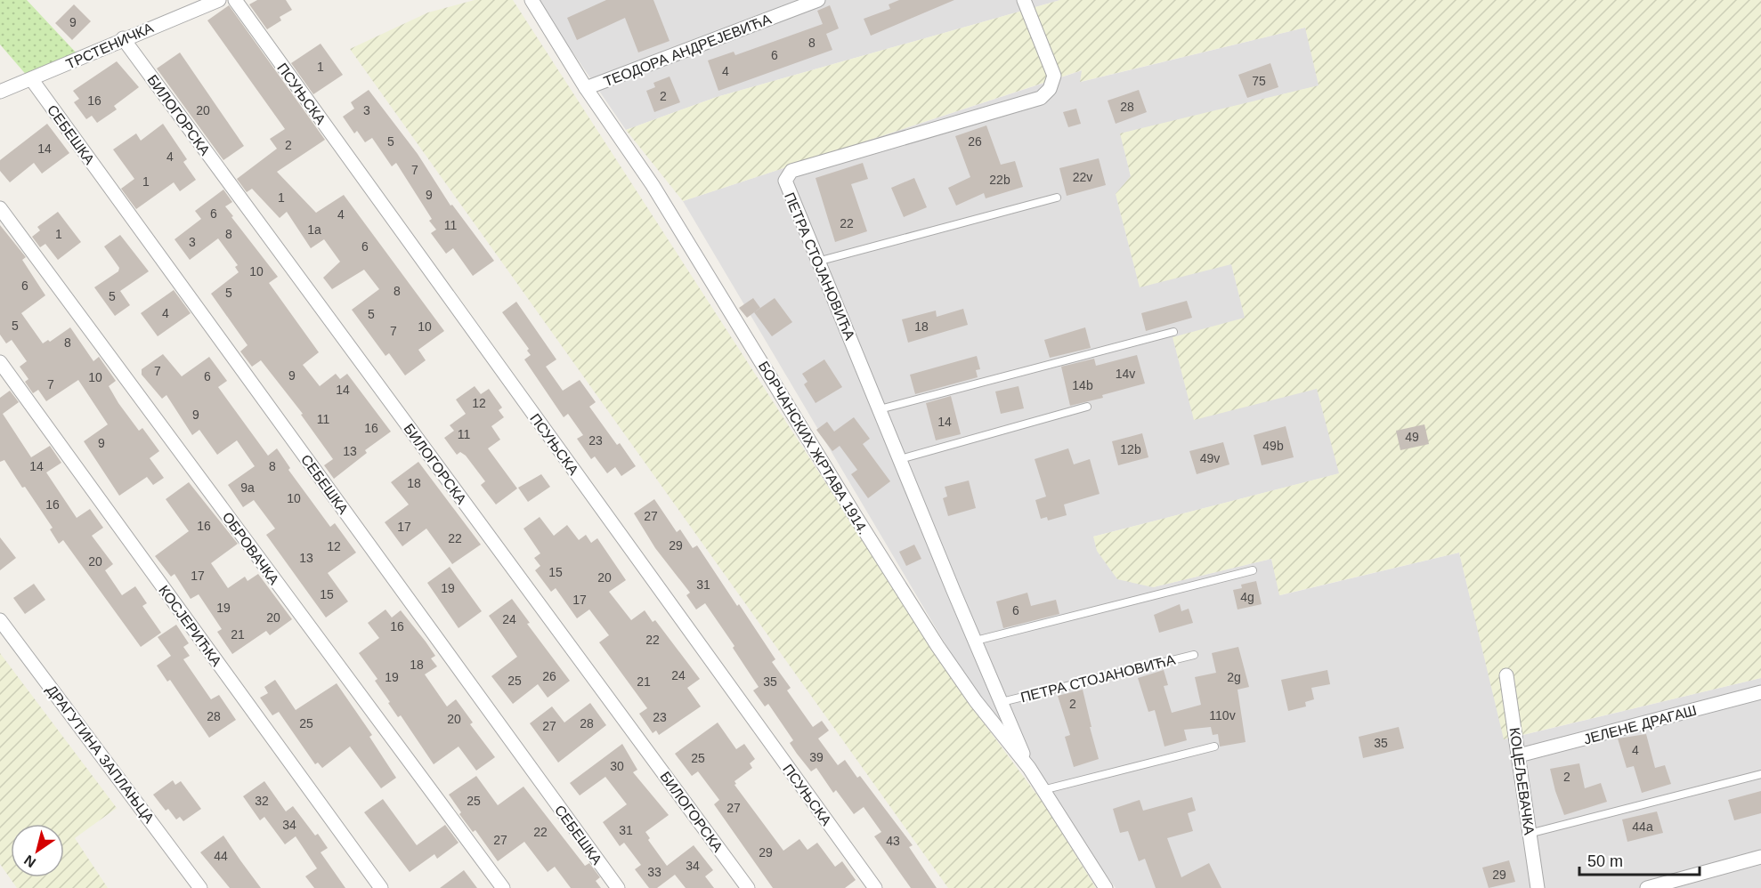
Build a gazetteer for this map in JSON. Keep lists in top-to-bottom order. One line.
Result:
{"streets":{"street":["ТРСТЕНИЧКА","ТЕОДОРА АНДРЕЈЕВИЋА","ПСУЊСКА","БИЛОГОРСКА","СЕБЕШКА","ПЕТРА СТОЈАНОВИЋА","БОРЧАНСКИХ ЖРТАВА 1914.","ОБРОВАЧКА","КОСЈЕРИЋКА","ЈЕЛЕНЕ ДРАГАШ","ДРАГУТИНА ЗАПЛАЊЦА","КОЦЕЉЕВАЧКА"]},"crossings":[["ТРСТЕНИЧКА","БИЛОГОРСКА"],["ТРСТЕНИЧКА","СЕБЕШКА"],["ТЕОДОРА АНДРЕЈЕВИЋА","БОРЧАНСКИХ ЖРТАВА 1914."],["ПЕТРА СТОЈАНОВИЋА","БОРЧАНСКИХ ЖРТАВА 1914."],["ЈЕЛЕНЕ ДРАГАШ","КОЦЕЉЕВАЧКА"]],"house_numbers":["9","8","6","1","4","75","2","16","28","20","3","5","26","2","14","4","7","22v","22b","1","9","1","6","4","22","11","1a","1","8","3","6","10","6","8","5","5","4","5","5","10","18","7","8","7","14v","9","6","10","7","14b","14","12","9","11","14","16","11","49","23","9","49b","12b","13","49v","14","8","18","9a","10","16","27","16","17","22","29","12","13","20","15","17","20","31","19","15","4g","17","19","6","20","24","16","21","22","18","24","26","19","2g","25","21","35","2","110v","28","23","20","25","28","27","35","4","39","25","30","2","32","25","27","34","44a","31","22","27","43","29","44","34","33","29"],"scale_bar":"50 m","north":"bottom left"}
